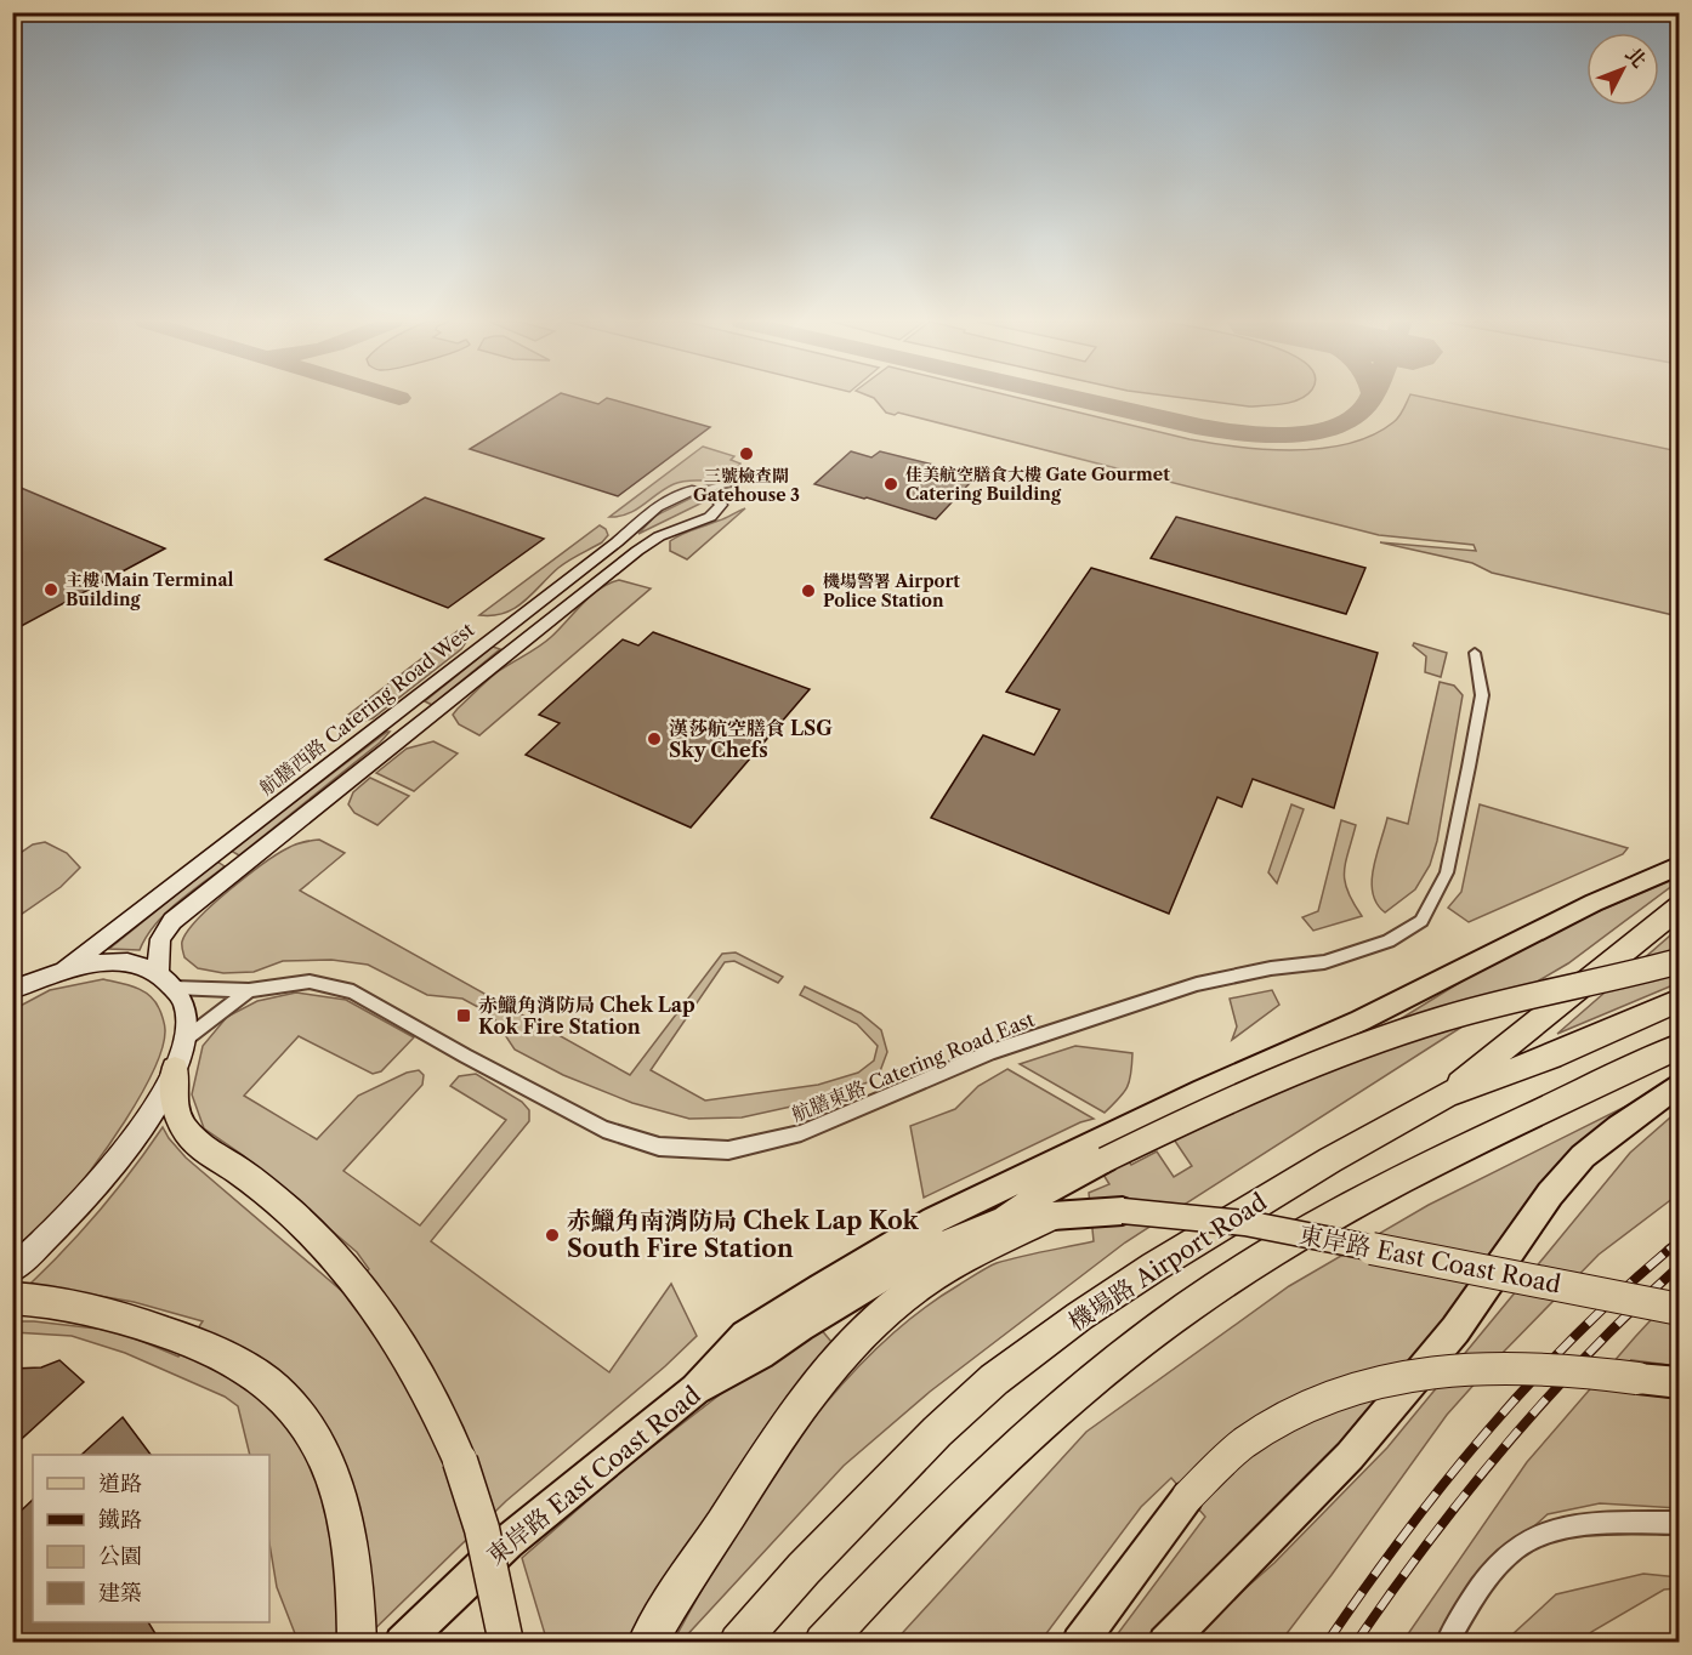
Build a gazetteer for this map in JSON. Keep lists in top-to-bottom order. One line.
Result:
{"streets":{"highway":["機場路 Airport Road"],"main road":["東岸路 East Coast Road"],"street":["航膳西路 Catering Road West","航膳東路 Catering Road East"]},"crossings":[["航膳西路 Catering Road West","航膳東路 Catering Road East"]],"places":{"other":["三號檢查閘 Gatehouse 3","佳美航空膳食大樓 Gate Gourmet Catering Building","主樓 Main Terminal Building","機場警署 Airport Police Station","漢莎航空膳食 LSG Sky Chefs","赤鱲角南消防局 Chek Lap Kok South Fire Station"],"transit":["赤鱲角消防局 Chek Lap Kok Fire Station"]},"legend":["道路","鐵路","公園","建築"],"north":"top right"}
